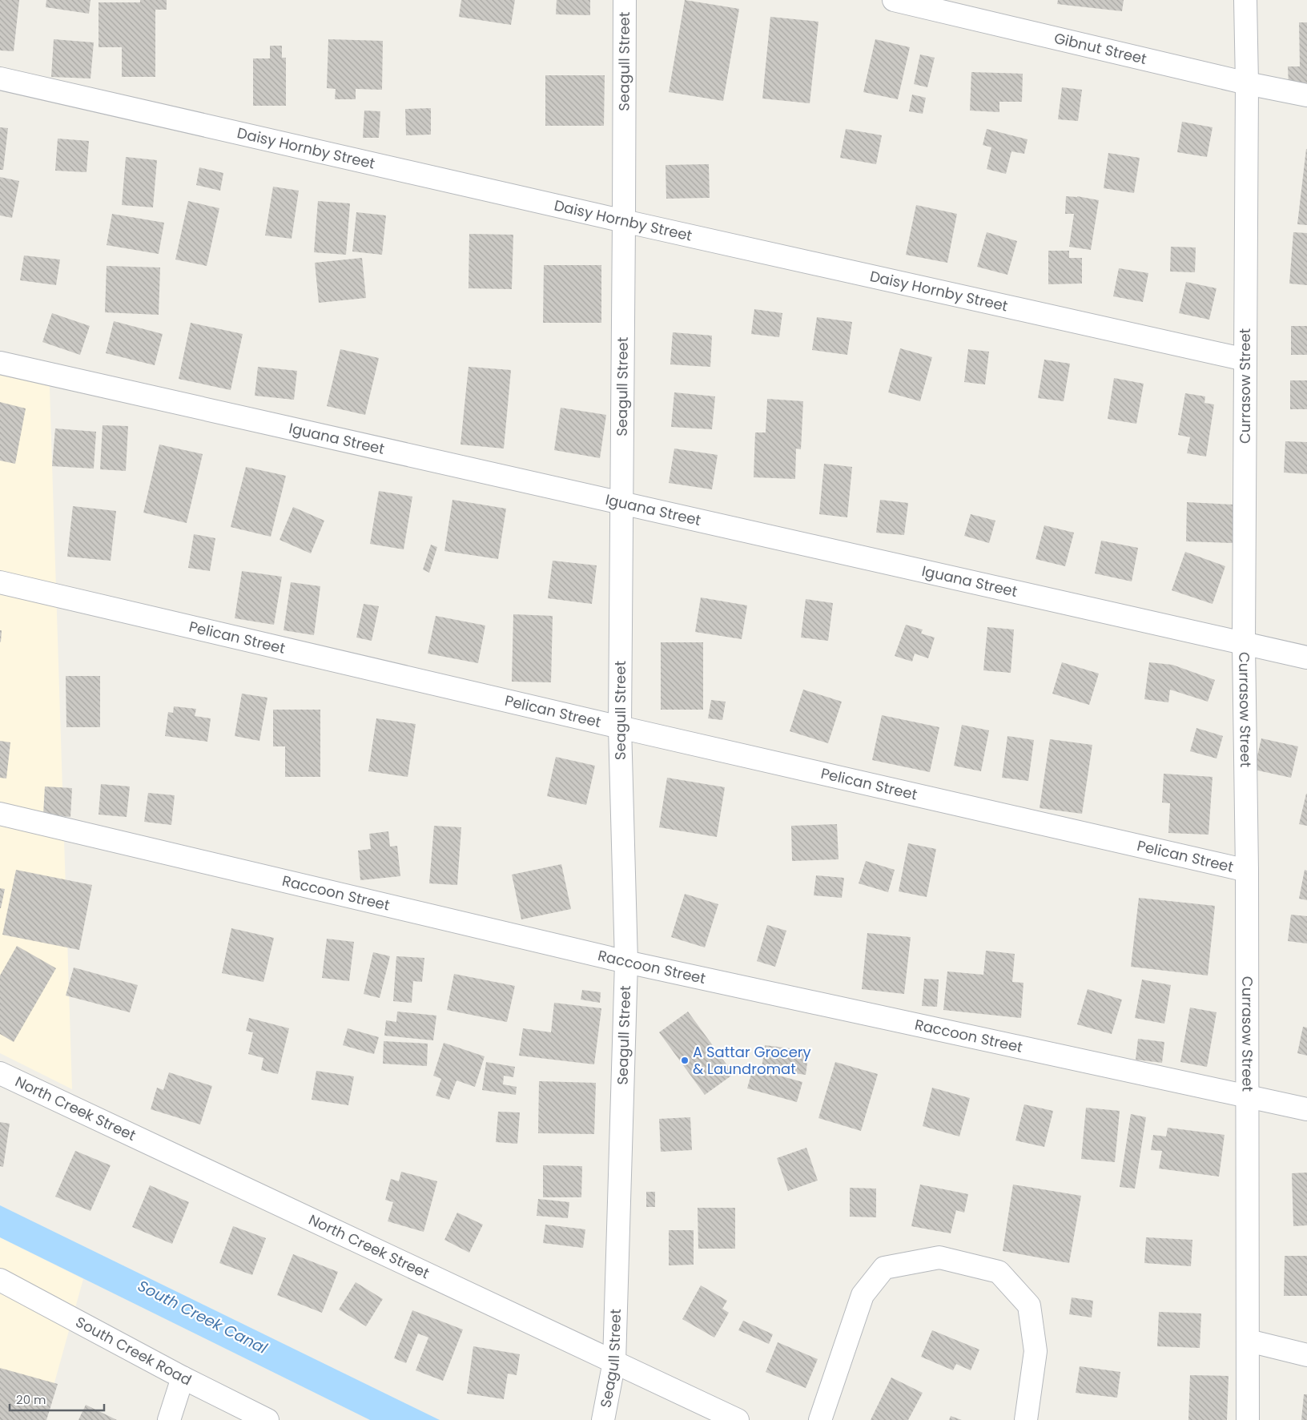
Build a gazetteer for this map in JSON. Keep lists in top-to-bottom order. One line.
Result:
{"streets":{"street":["Gibnut Street","Seagull Street","Daisy Hornby Street","Currasow Street","Iguana Street","Pelican Street","Raccoon Street","North Creek Street","South Creek Road"]},"crossings":[["Gibnut Street","Currasow Street"],["Seagull Street","Daisy Hornby Street"],["Seagull Street","Iguana Street"],["Seagull Street","Pelican Street"],["Seagull Street","Raccoon Street"],["Seagull Street","North Creek Street"],["Daisy Hornby Street","Currasow Street"],["Currasow Street","Iguana Street"],["Currasow Street","Pelican Street"],["Currasow Street","Raccoon Street"]],"water":["South Creek Canal"],"places":["A Sattar Grocery & Laundromat"],"scale_bar":"20 m"}
